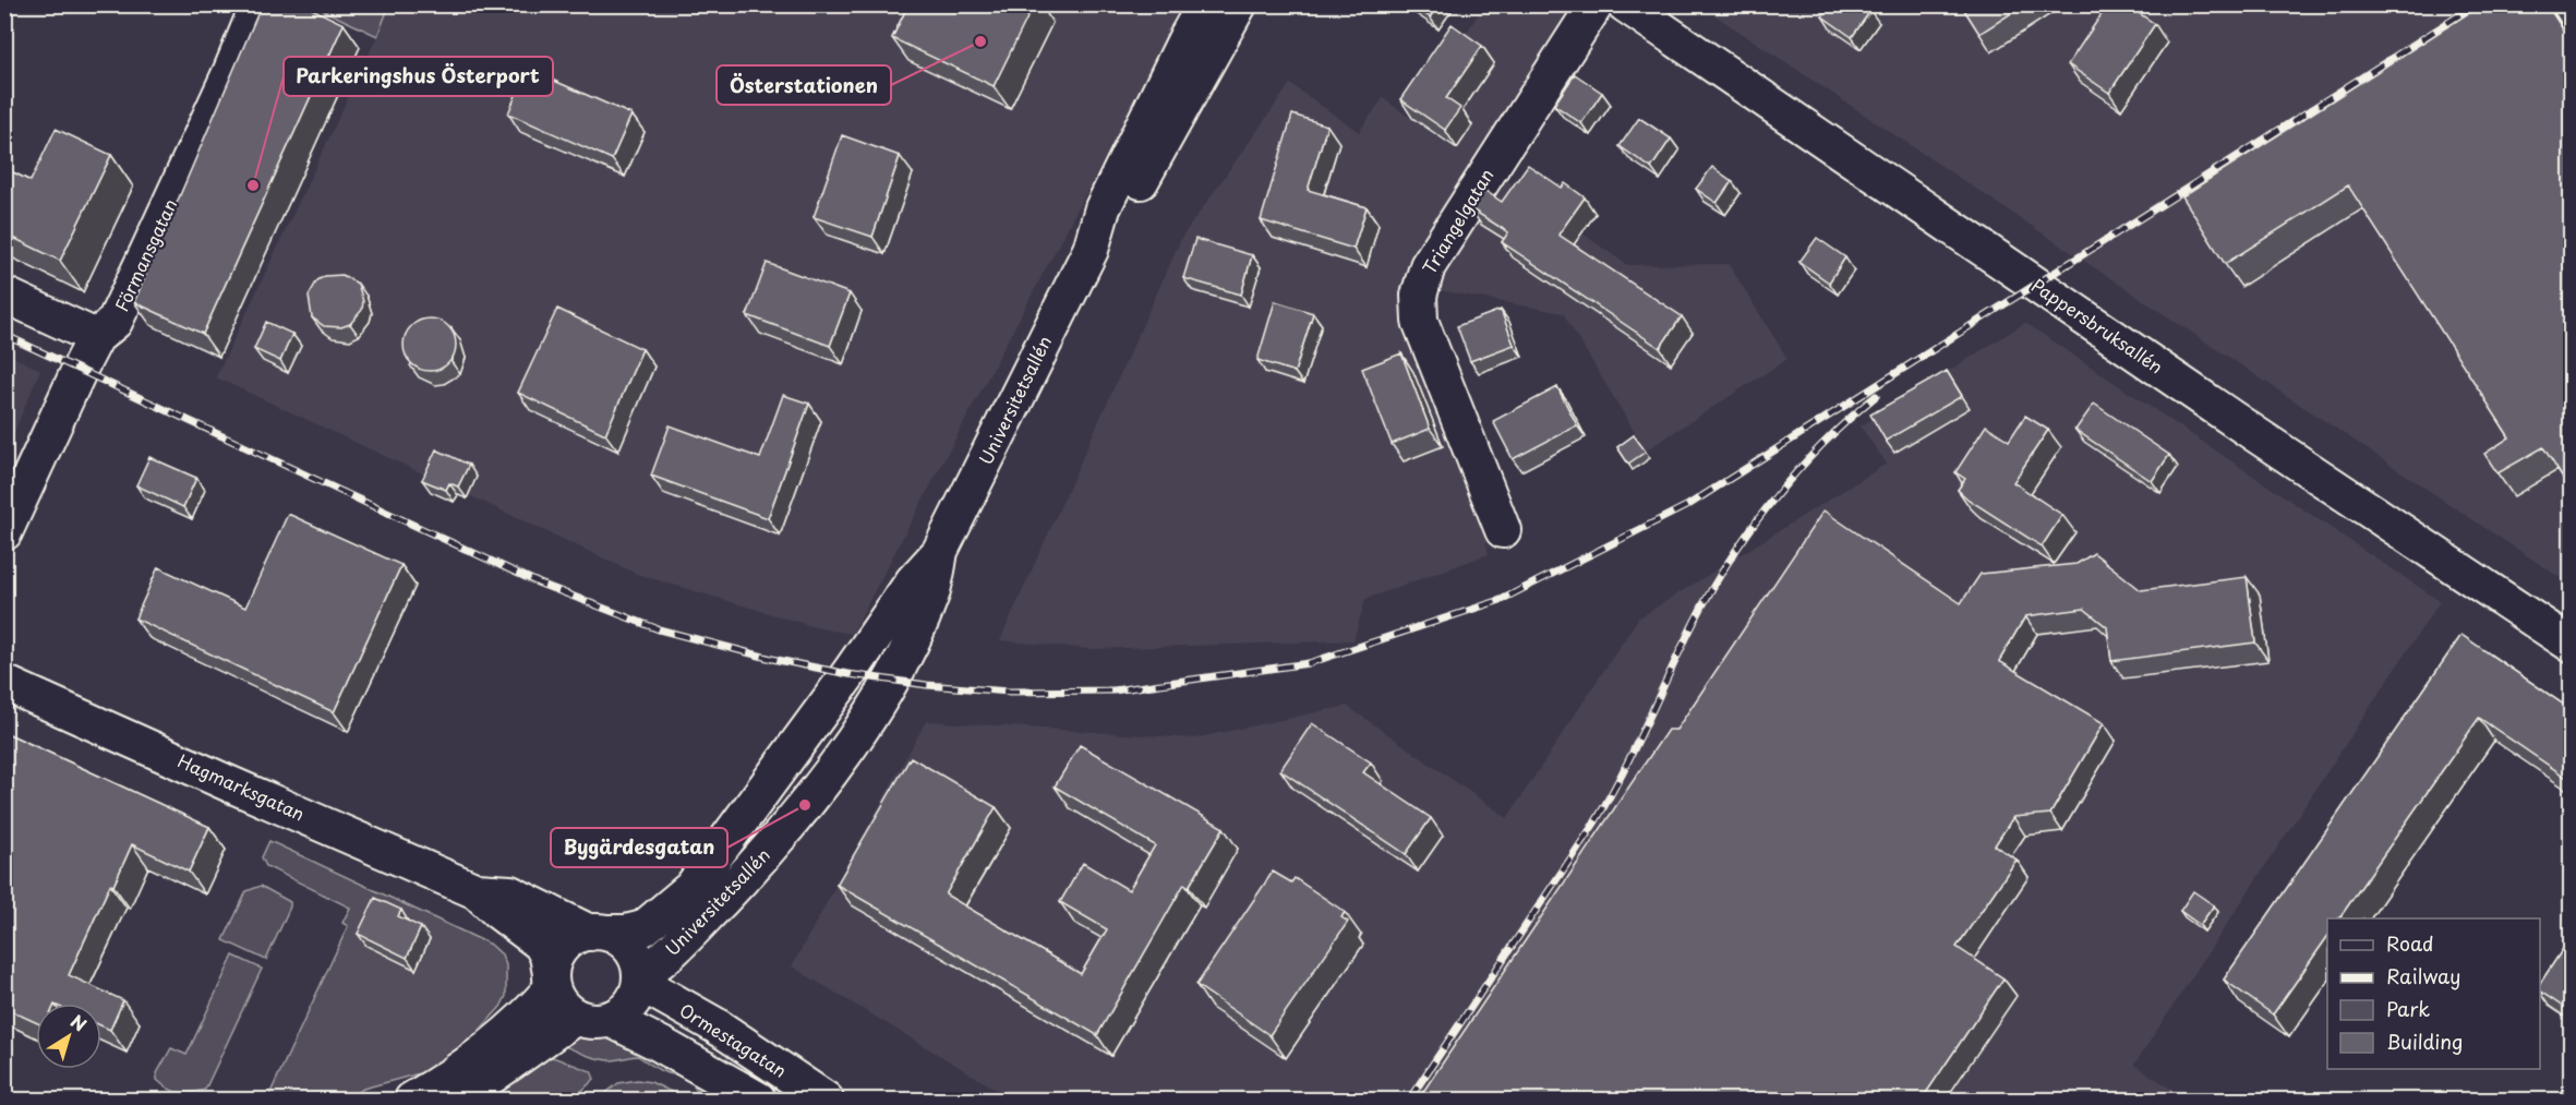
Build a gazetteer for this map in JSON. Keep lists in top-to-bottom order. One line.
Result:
{"streets":{"street":["Triangelgatan","Förmansgatan","Pappersbruksallén","Universitetsallén","Hagmarksgatan","Ormestagatan"]},"crossings":[["Universitetsallén","Hagmarksgatan"],["Universitetsallén","Ormestagatan"],["Hagmarksgatan","Ormestagatan"]],"places":["Österstationen","Parkeringshus Österport","Bygärdesgatan"],"legend":["Road","Railway","Park","Building"],"north":"top right"}
